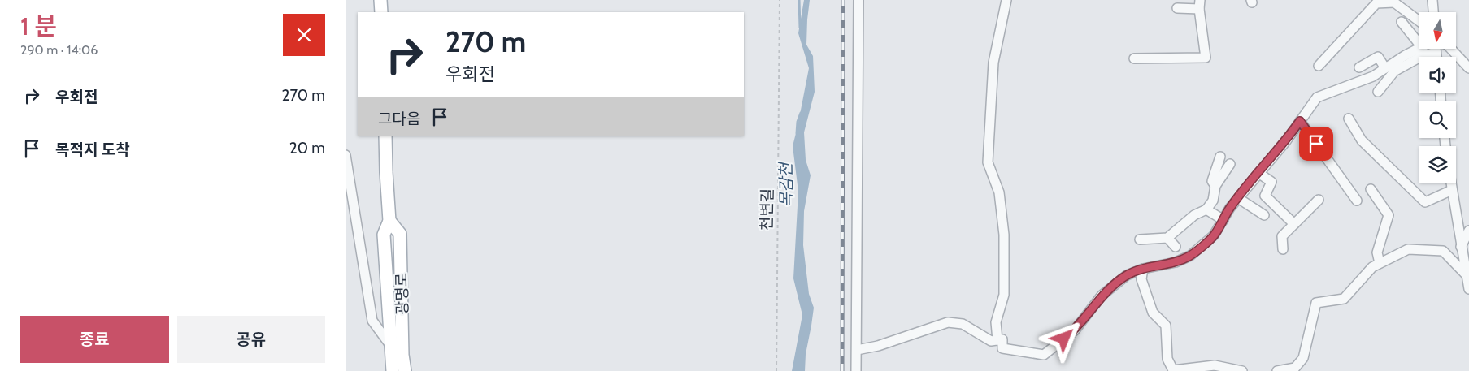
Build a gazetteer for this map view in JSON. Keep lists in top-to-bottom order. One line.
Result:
{"streets":{"main road":["광명로"],"path":["천변길"]},"water":["목감천"],"north":"bottom","page":{"heading":["1 분","290 m · 14:06"],"turn":["270 m","우회전"],"list":[{"name":"우회전","value":"270 m"},{"name":"목적지 도착","value":"20 m"}],"then":"그다음","buttons":["종료","공유"]}}
